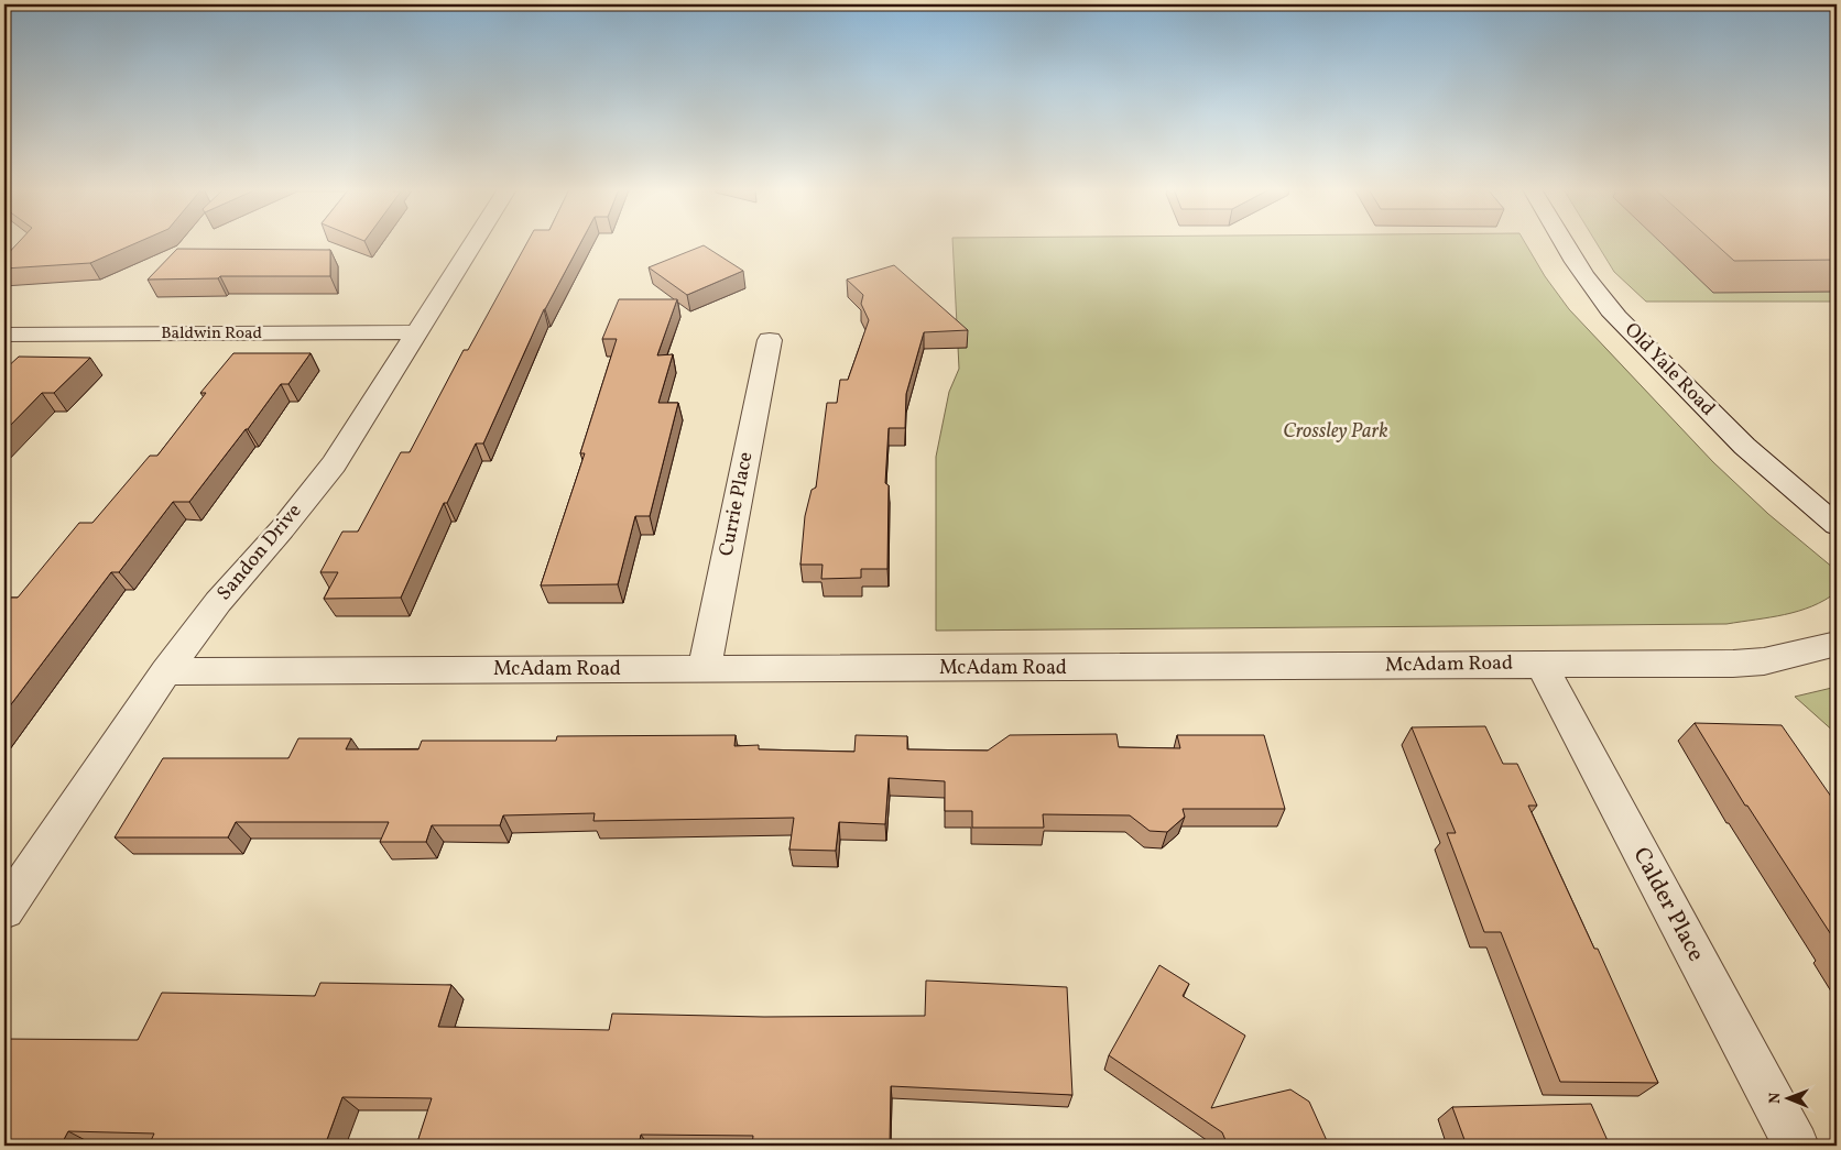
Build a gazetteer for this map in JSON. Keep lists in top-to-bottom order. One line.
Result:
{"streets":{"street":["Baldwin Road","Old Yale Road","Currie Place","Sandon Drive","McAdam Road","Calder Place"]},"crossings":[["Baldwin Road","Sandon Drive"],["Currie Place","McAdam Road"],["Sandon Drive","McAdam Road"],["McAdam Road","Calder Place"]],"parks":["Crossley Park"],"north":"left"}
